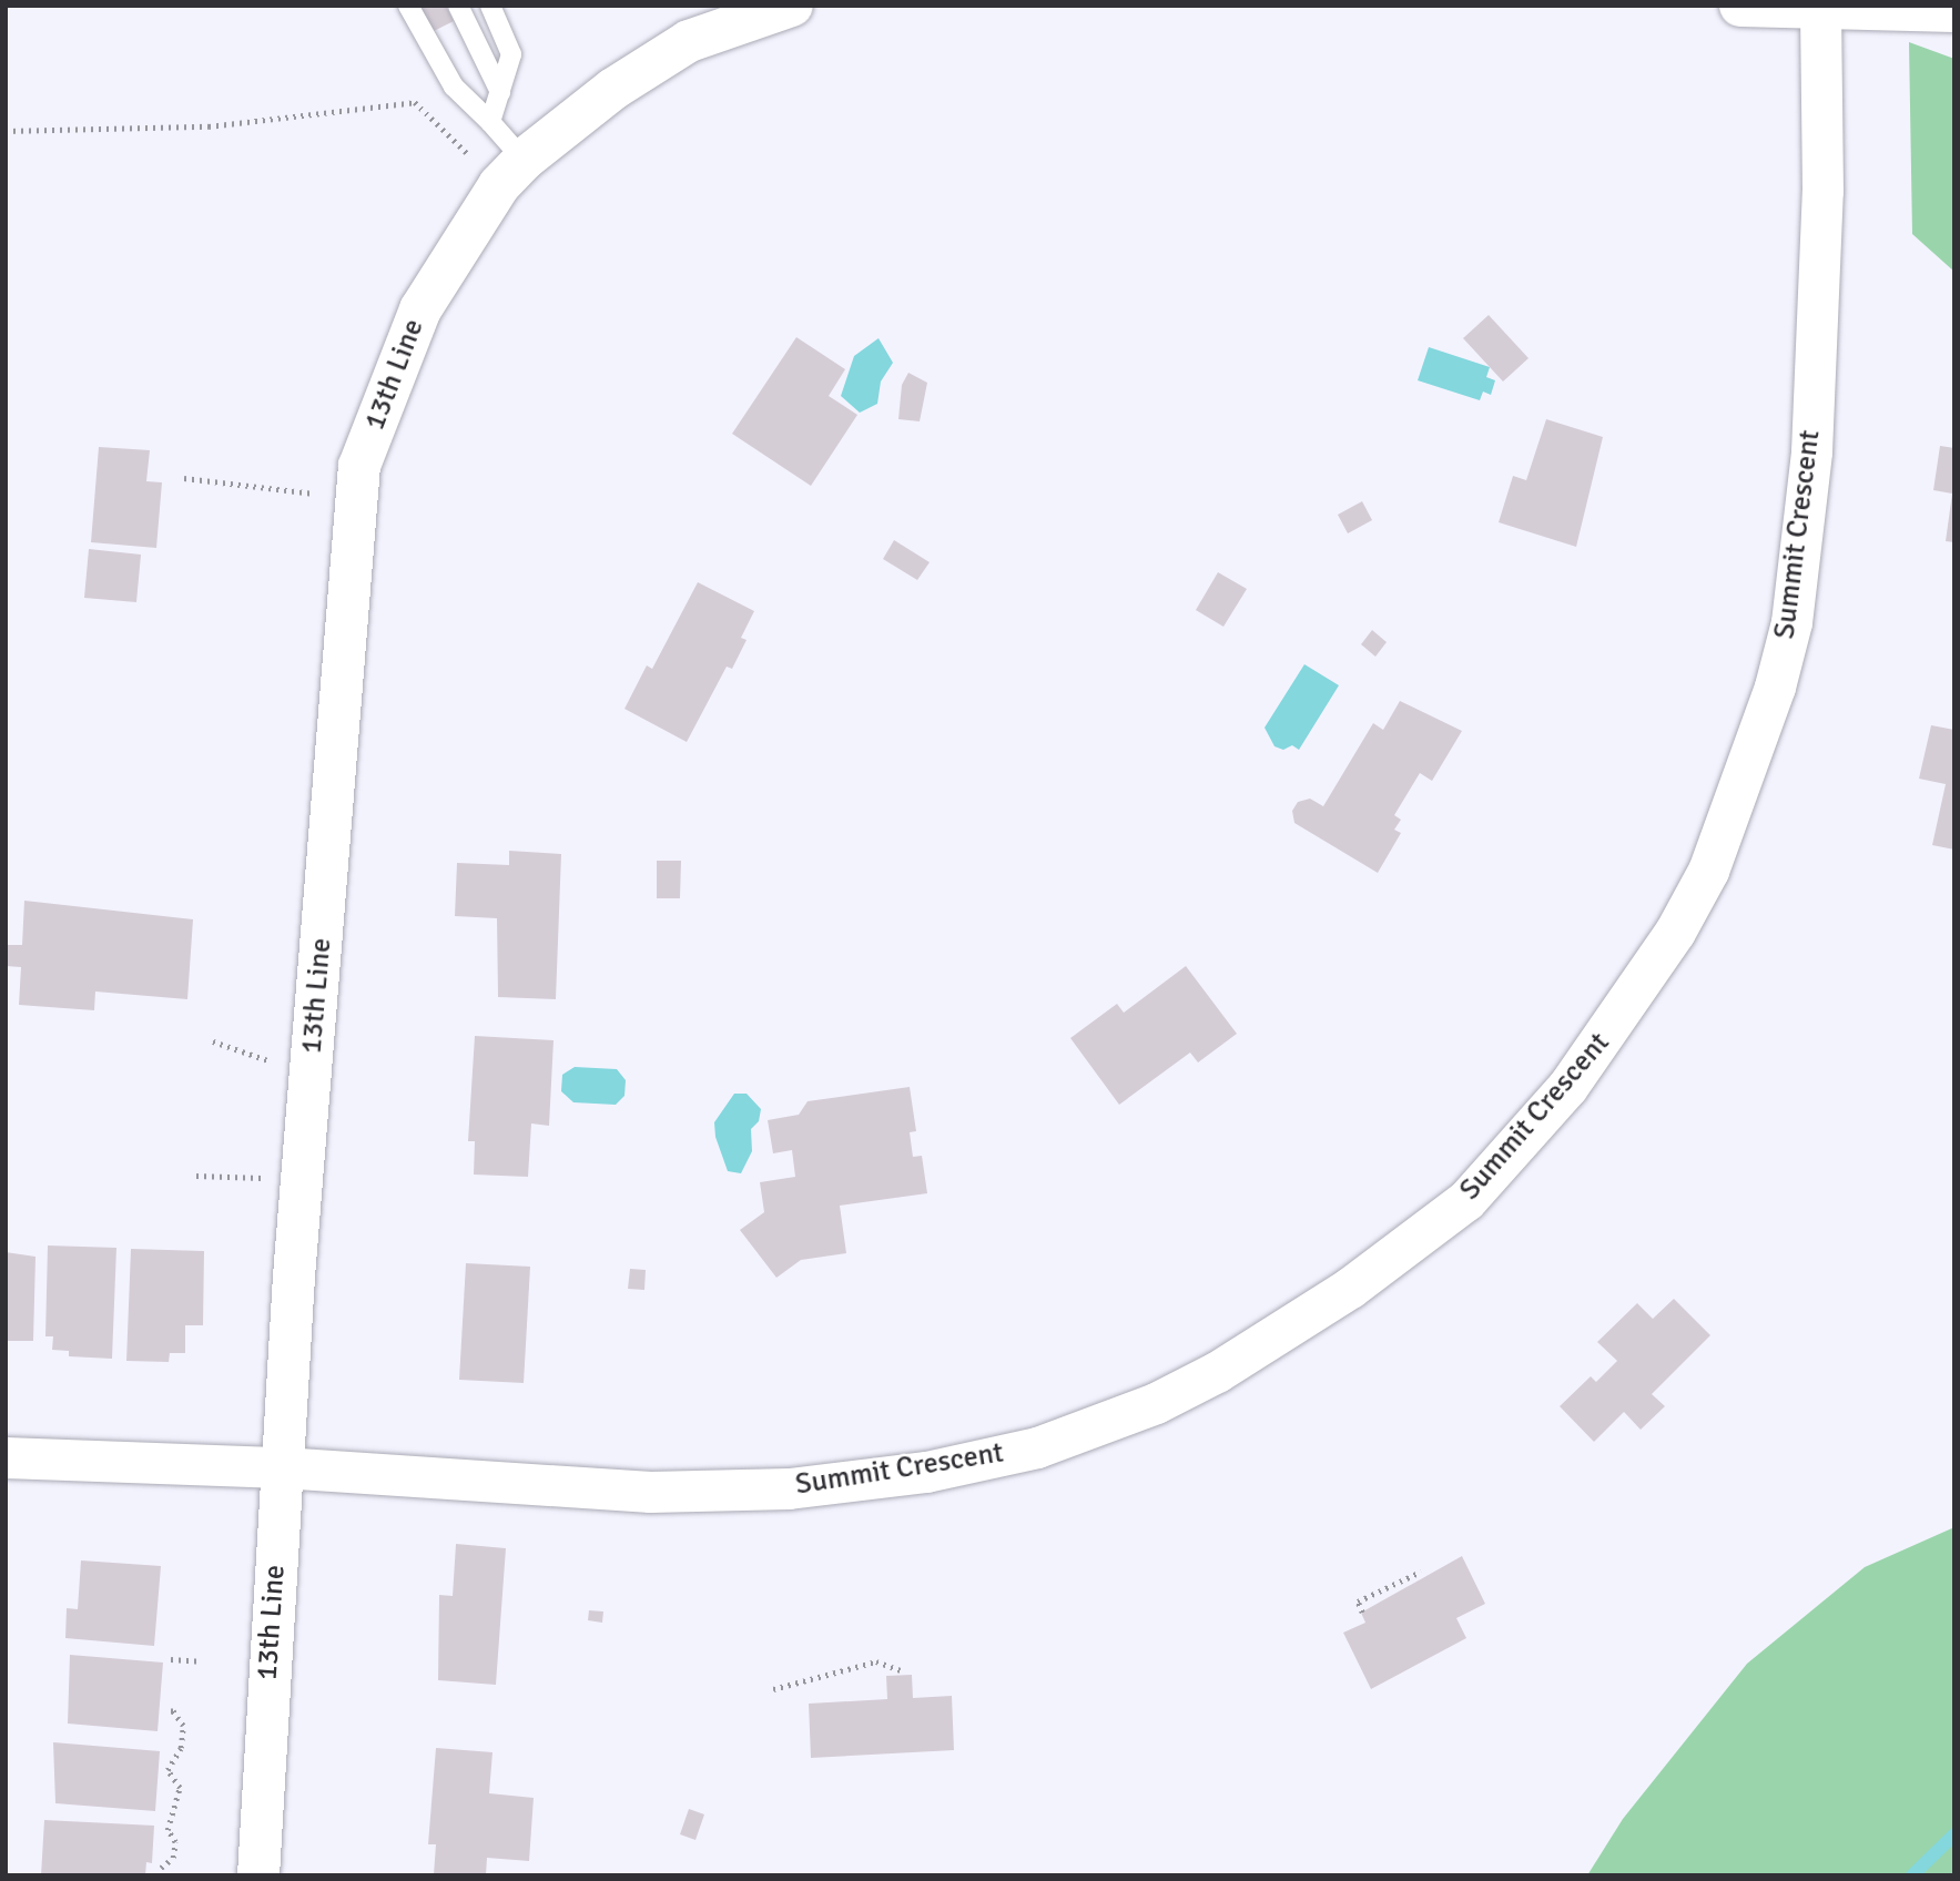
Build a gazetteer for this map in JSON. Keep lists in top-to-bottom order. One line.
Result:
{"streets":{"main road":["13th Line"],"street":["Summit Crescent"]},"crossings":[["13th Line","Summit Crescent"]]}
